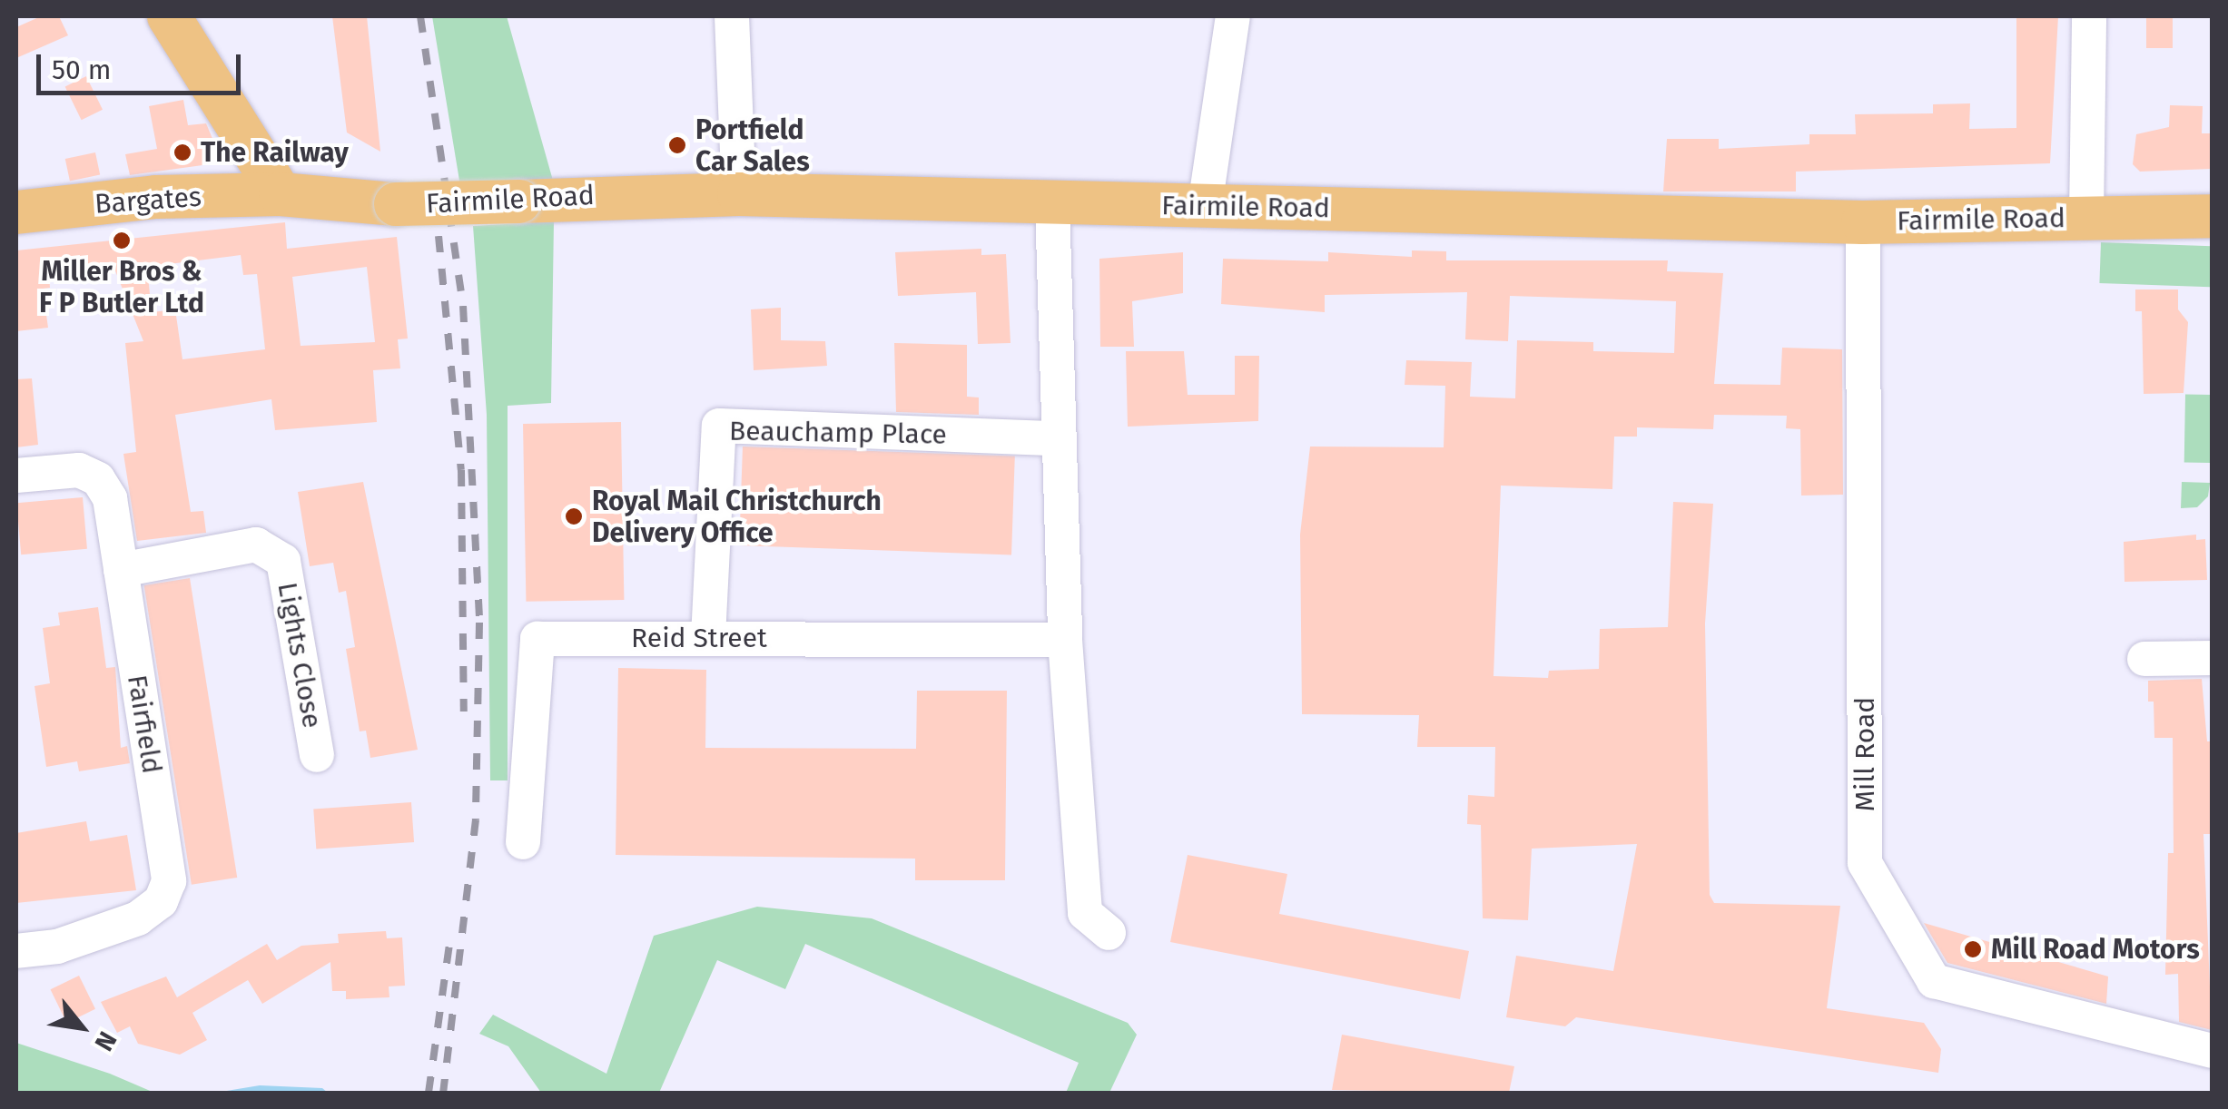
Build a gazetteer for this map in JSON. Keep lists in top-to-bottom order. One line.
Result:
{"streets":{"main road":["Fairmile Road","Bargates"],"street":["Beauchamp Place","Reid Street","Lights Close","Fairfield","Mill Road"]},"crossings":[["Fairmile Road","Bargates"],["Fairmile Road","Mill Road"],["Beauchamp Place","Reid Street"],["Lights Close","Fairfield"]],"places":["Portfield Car Sales","The Railway","Miller Bros & F P Butler Ltd","Royal Mail Christchurch Delivery Office","Mill Road Motors"],"scale_bar":"50 m","north":"bottom right"}
